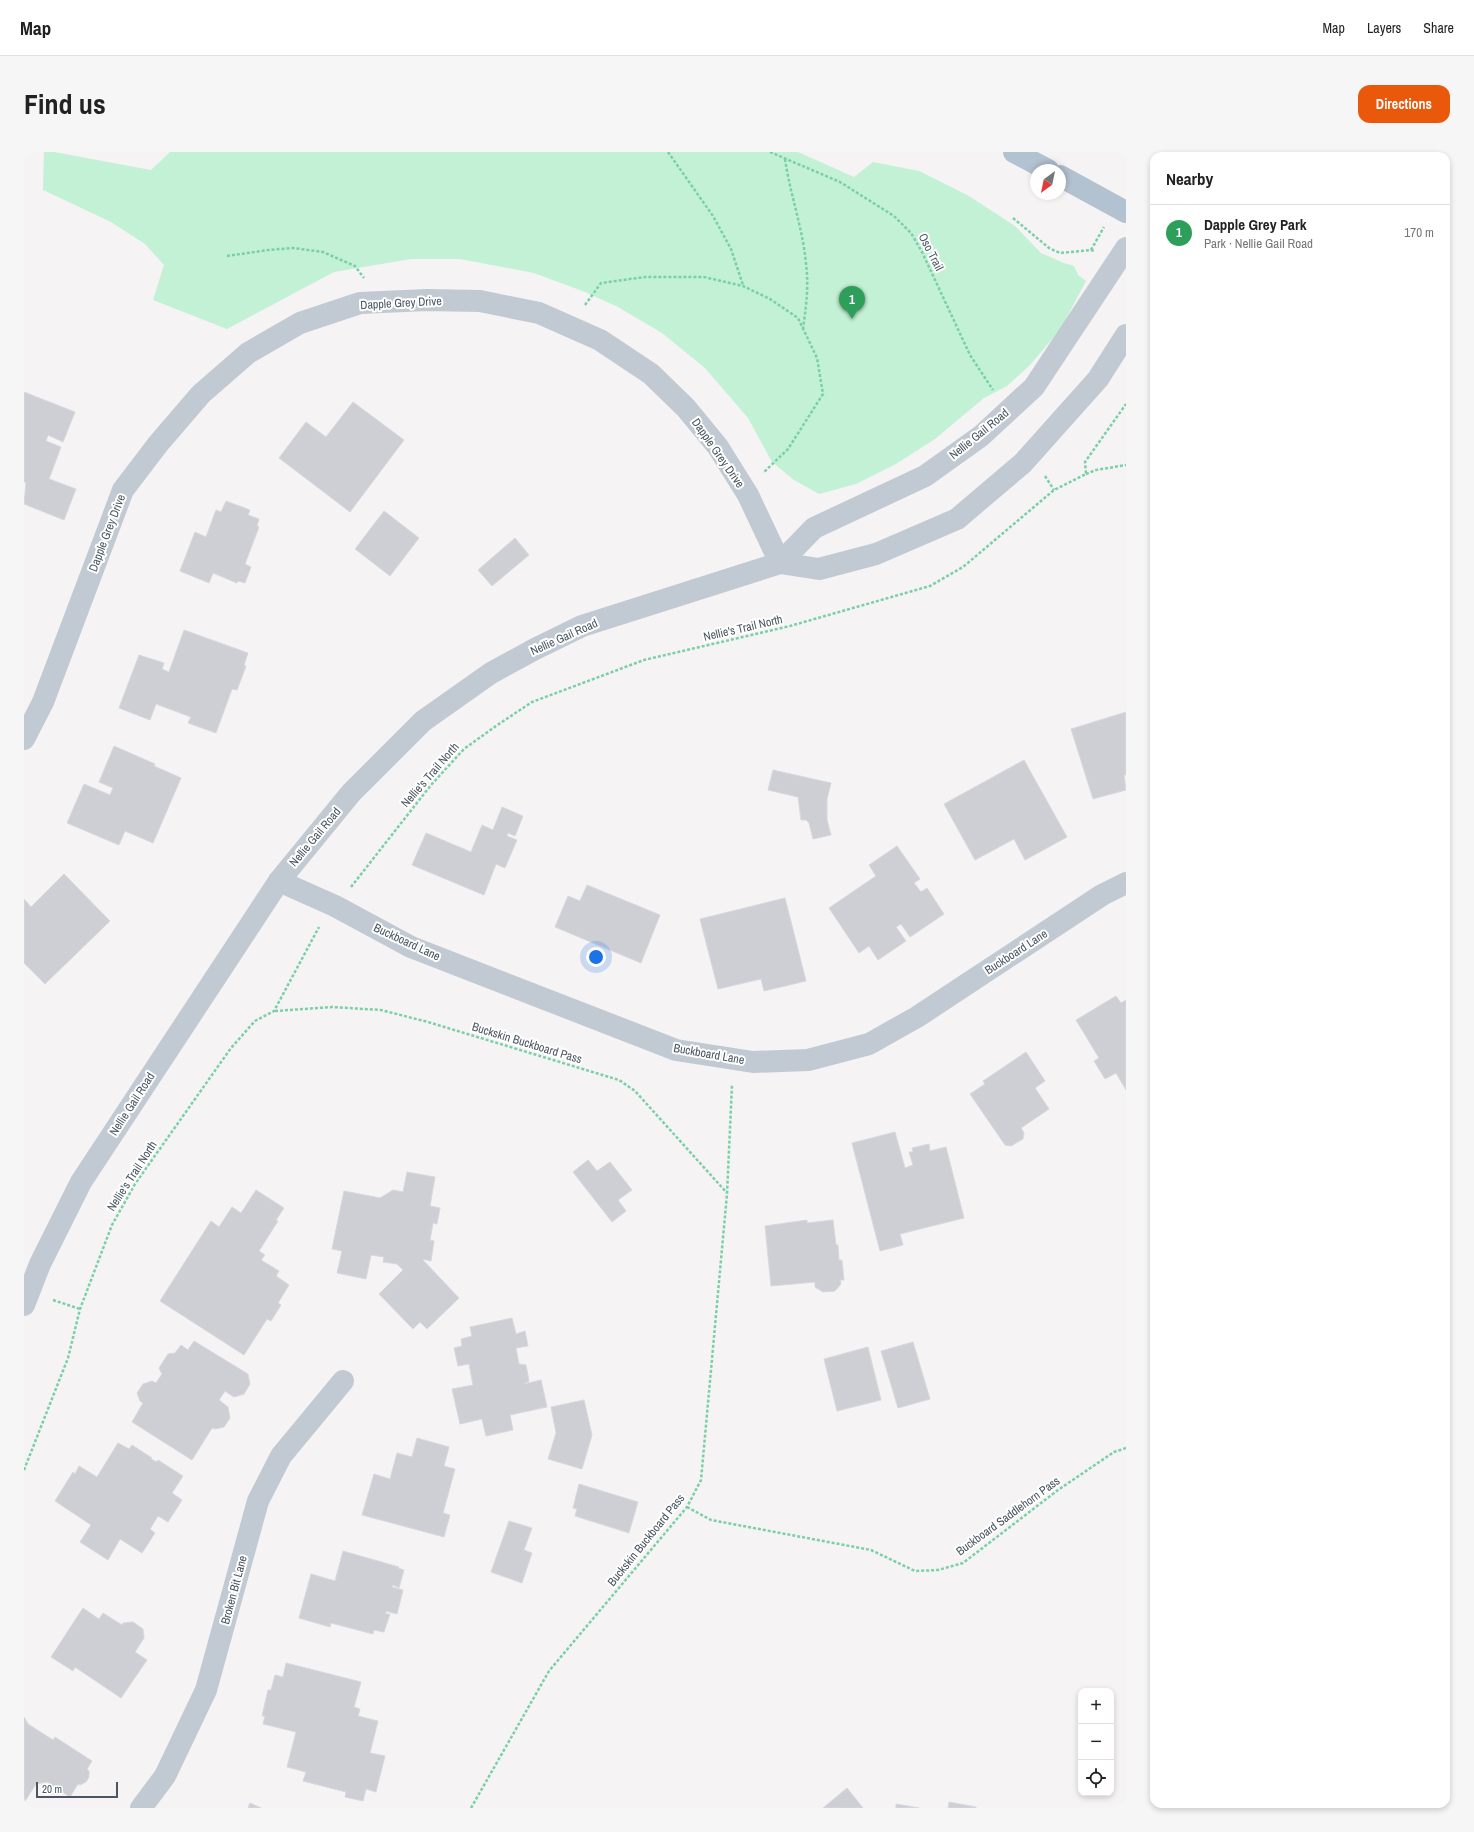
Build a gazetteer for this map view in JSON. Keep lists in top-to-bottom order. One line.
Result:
{"streets":{"street":["Dapple Grey Drive","Nellie Gail Road","Buckboard Lane","Broken Bit Lane"],"path":["Oso Trail","Nellie's Trail North","Buckskin Buckboard Pass","Buckboard Saddlehorn Pass"]},"crossings":[["Dapple Grey Drive","Nellie Gail Road"],["Nellie Gail Road","Buckboard Lane"],["Nellie's Trail North","Buckskin Buckboard Pass"],["Buckboard Lane","Buckskin Buckboard Pass"],["Buckskin Buckboard Pass","Buckboard Saddlehorn Pass"]],"scale_bar":"20 m","north":"bottom left","page":{"header":"Map","nav":["Map","Layers","Share"],"title":"Find us","buttons":"Directions","heading":"Nearby","list":[{"mark":"1","name":"Dapple Grey Park","note":"Park · Nellie Gail Road","value":"170 m"}],"pins":"1","map_buttons":["+","−"],"scale":"20 m"}}
